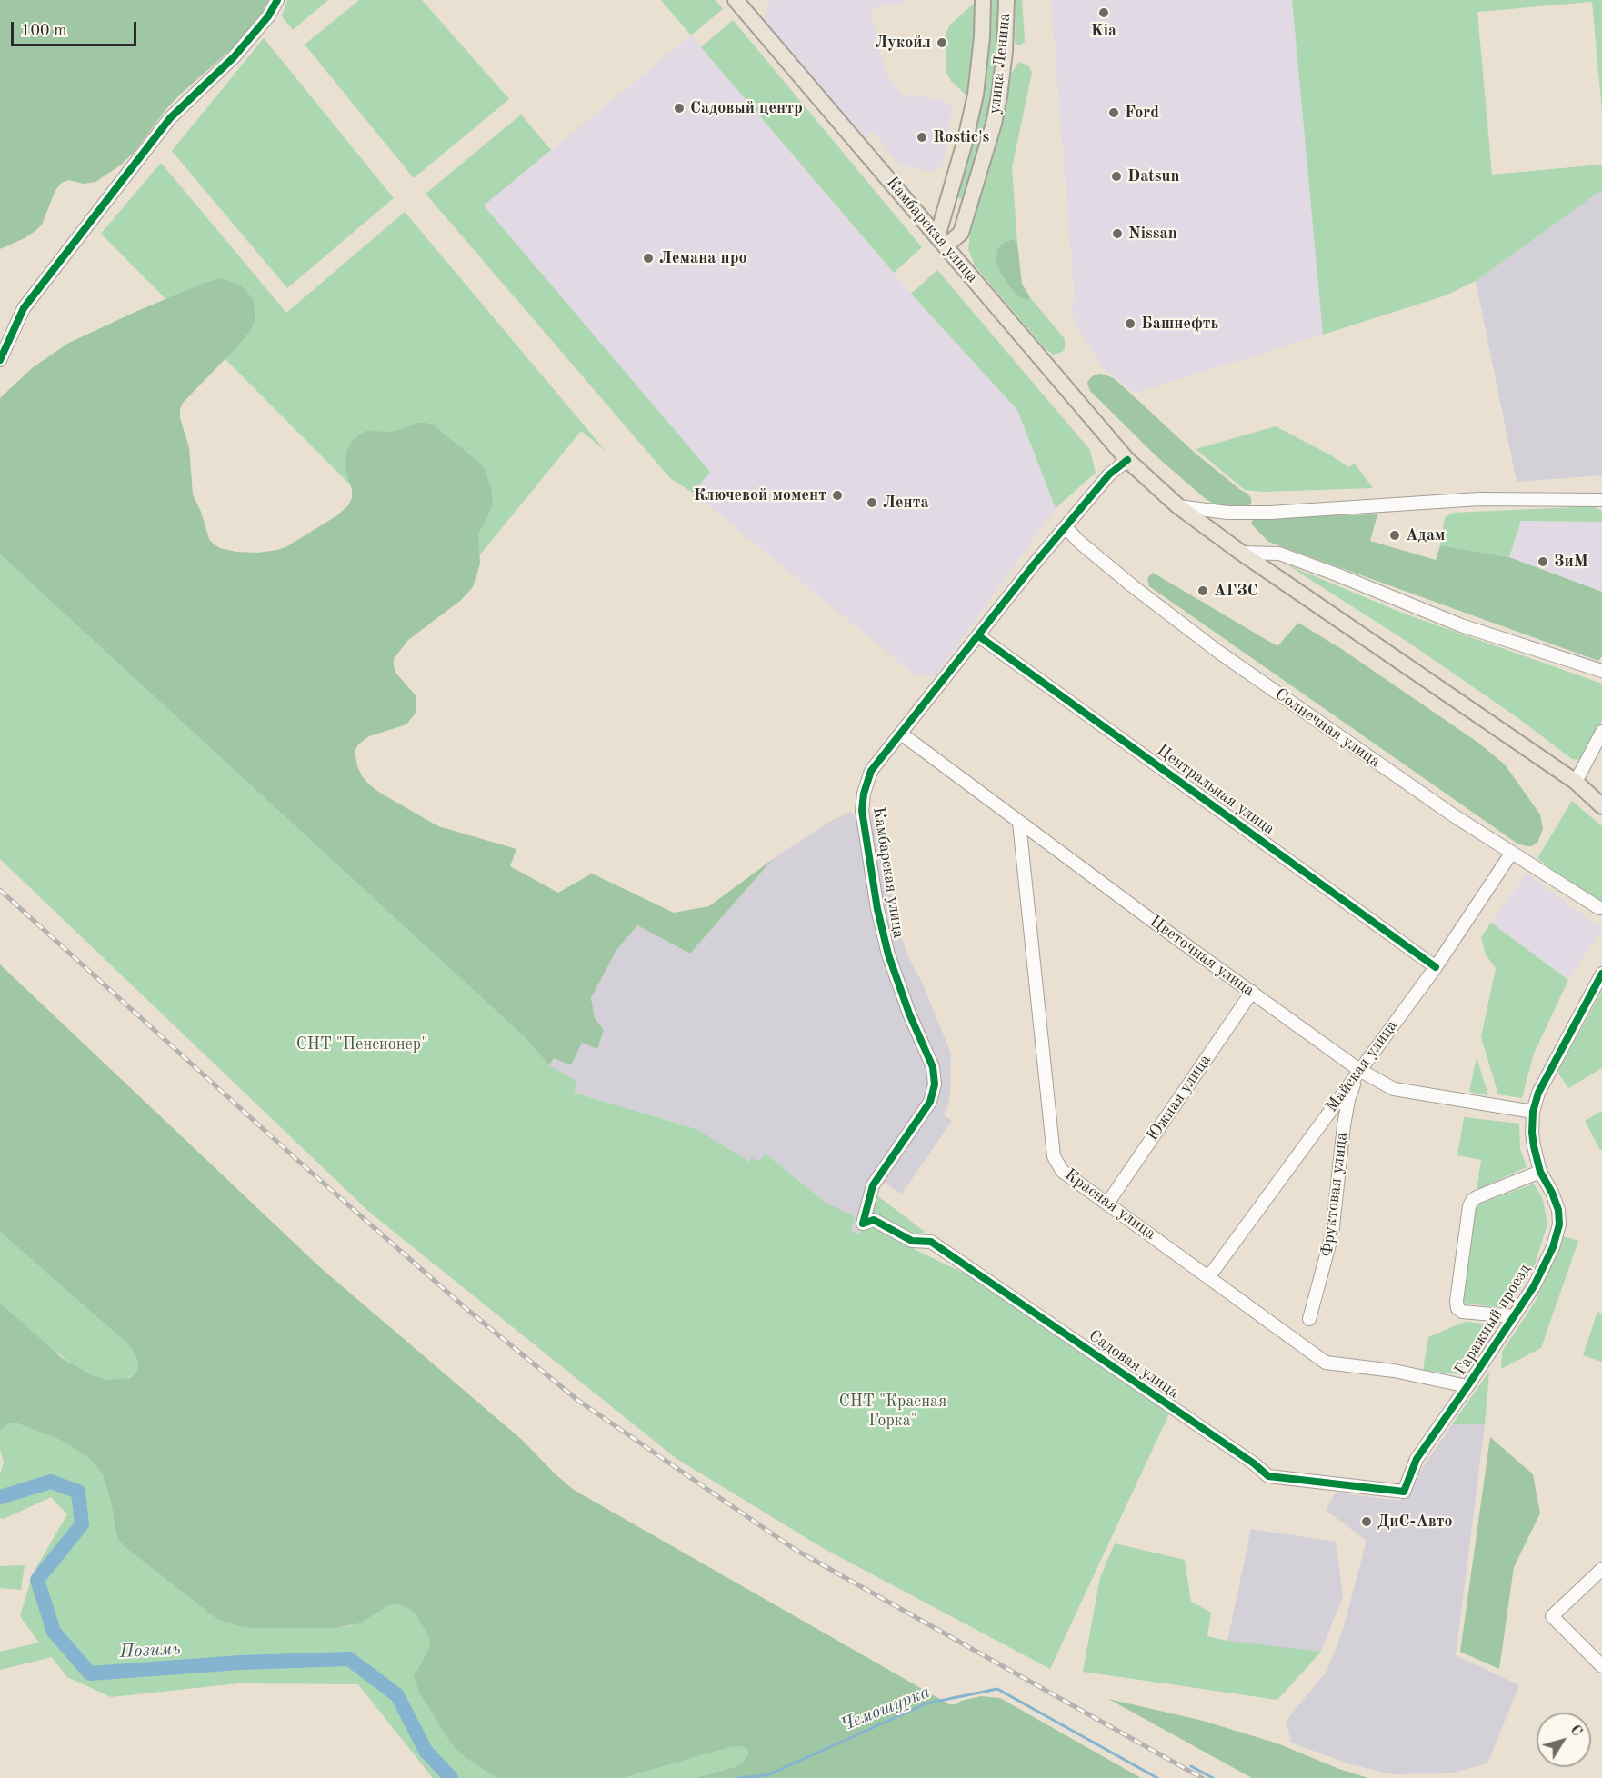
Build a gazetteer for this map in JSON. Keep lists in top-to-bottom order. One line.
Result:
{"streets":{"main road":["улица Ленина","Камбарская улица"],"street":["Солнечная улица","Центральная улица","Цветочная улица","Майская улица","Южная улица","Фруктовая улица","Красная улица","Гаражный проезд","Садовая улица"]},"crossings":[["улица Ленина","Камбарская улица"],["Камбарская улица","Солнечная улица"],["Камбарская улица","Центральная улица"],["Камбарская улица","Цветочная улица"],["Камбарская улица","Садовая улица"],["Солнечная улица","Майская улица"],["Центральная улица","Майская улица"],["Цветочная улица","Майская улица"],["Цветочная улица","Южная улица"],["Цветочная улица","Фруктовая улица"],["Цветочная улица","Красная улица"],["Цветочная улица","Гаражный проезд"],["Майская улица","Фруктовая улица"],["Майская улица","Красная улица"],["Южная улица","Красная улица"],["Красная улица","Гаражный проезд"],["Гаражный проезд","Садовая улица"]],"water":["Позимь","Чемошурка"],"parks":["СНТ \"Пенсионер\"","СНТ \"Красная Горка\""],"places":["Kia","Лукойл","Садовый центр","Ford","Rostic's","Datsun","Nissan","Лемана про","Башнефть","Ключевой момент","Лента","Адам","ЗиМ","АГЗС","ДиС-Авто"],"scale_bar":"100 m","north":"top right"}
